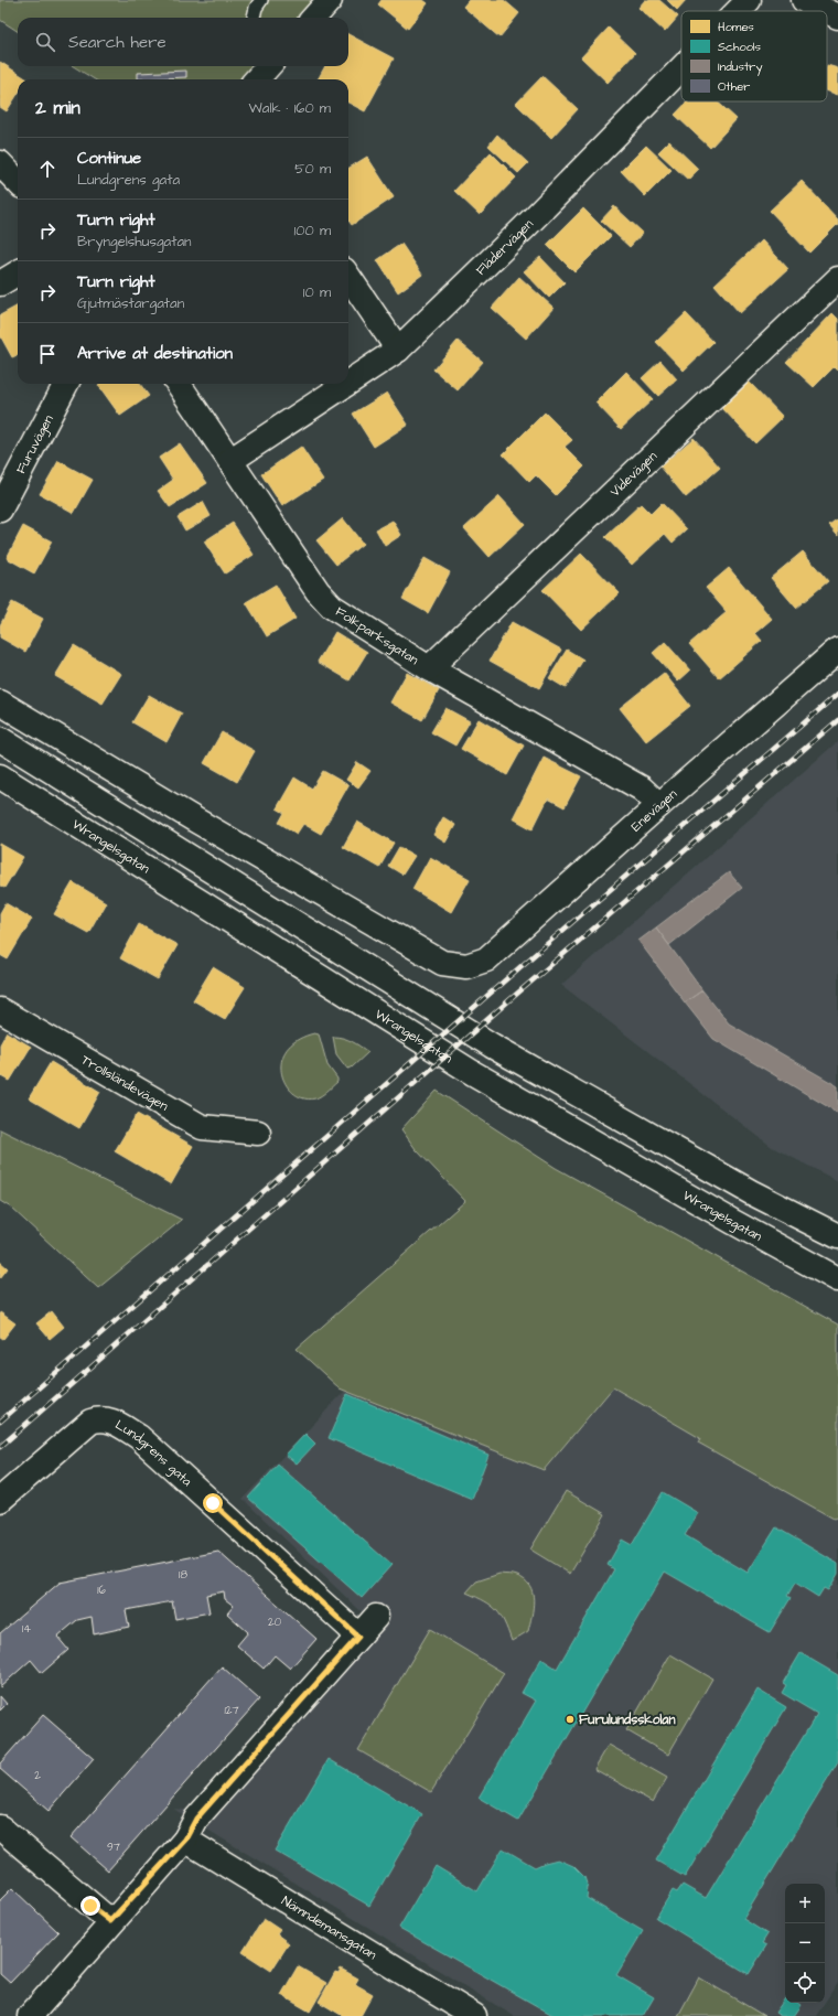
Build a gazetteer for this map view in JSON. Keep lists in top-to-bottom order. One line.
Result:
{"streets":{"street":["Flädervägen","Furuvägen","Videvägen","Folkparksgatan","Enevägen","Wrangelsgatan","Trollsländevägen","Lundgrens gata","Nämndemansgatan"]},"crossings":[["Flädervägen","Folkparksgatan"],["Videvägen","Folkparksgatan"],["Folkparksgatan","Enevägen"]],"places":["Furulundsskolan"],"house_numbers":["18","16","20","14","127","2","97"],"legend":["Homes","Schools","Industry","Other"],"page":{"search":"Search here","heading":["2 min","Walk · 160 m"],"list":[["Continue","Lundgrens gata","50 m"],["Turn right","Bryngelshusgatan","100 m"],["Turn right","Gjutmästargatan","10 m"],"Arrive at destination"],"map_buttons":["+","−"]}}
